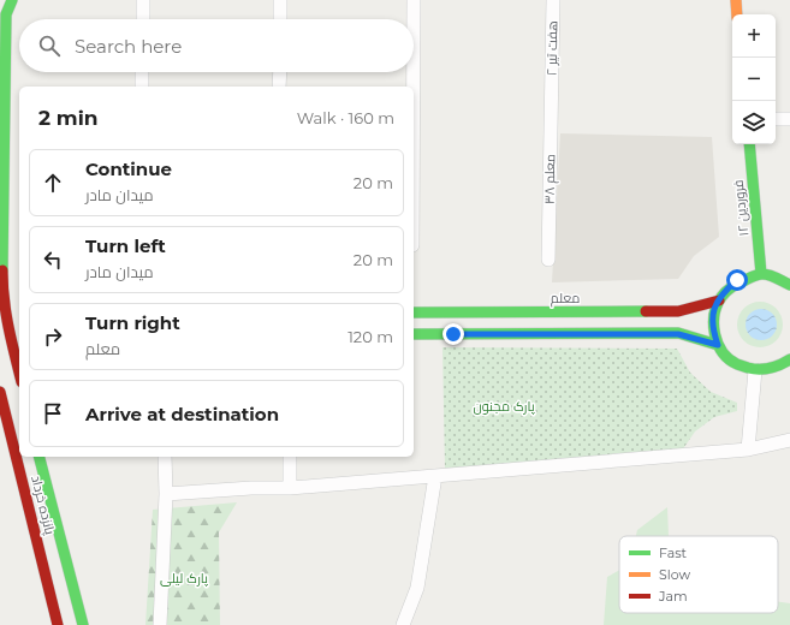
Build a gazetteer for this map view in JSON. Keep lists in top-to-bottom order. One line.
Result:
{"streets":{"main road":["۱۲ فروردین","معلم","پانزده خرداد"],"street":["هفت تیر ۲","معلم ۳۸"]},"crossings":[["هفت تیر ۲","معلم ۳۸"]],"parks":["پارک مجنون","پارک لیلی"],"legend":["Fast","Slow","Jam"],"page":{"map_buttons":["+","−"],"search":"Search here","heading":["2 min","Walk · 160 m"],"list":[["Continue","میدان مادر","20 m"],["Turn left","میدان مادر","20 m"],["Turn right","معلم","120 m"],"Arrive at destination"]}}
